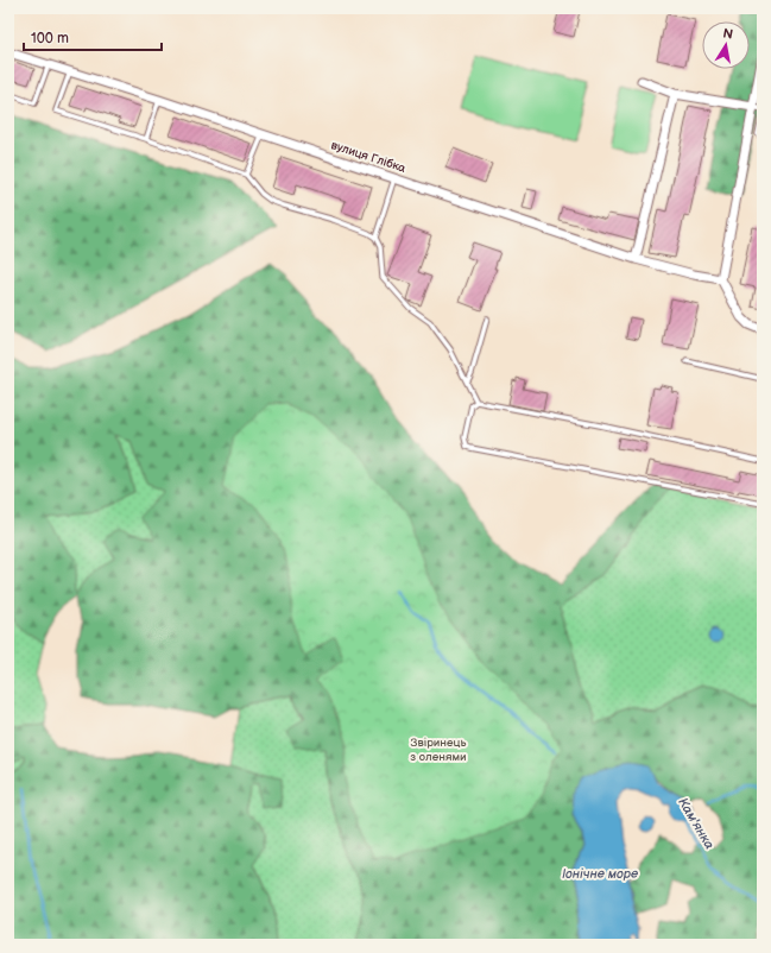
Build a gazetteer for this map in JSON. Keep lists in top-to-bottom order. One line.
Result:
{"streets":{"street":["вулиця Глібка"]},"water":["Кам'янка","Іонічне море"],"parks":["Звіринець з оленями"],"scale_bar":"100 m","north":"top"}
